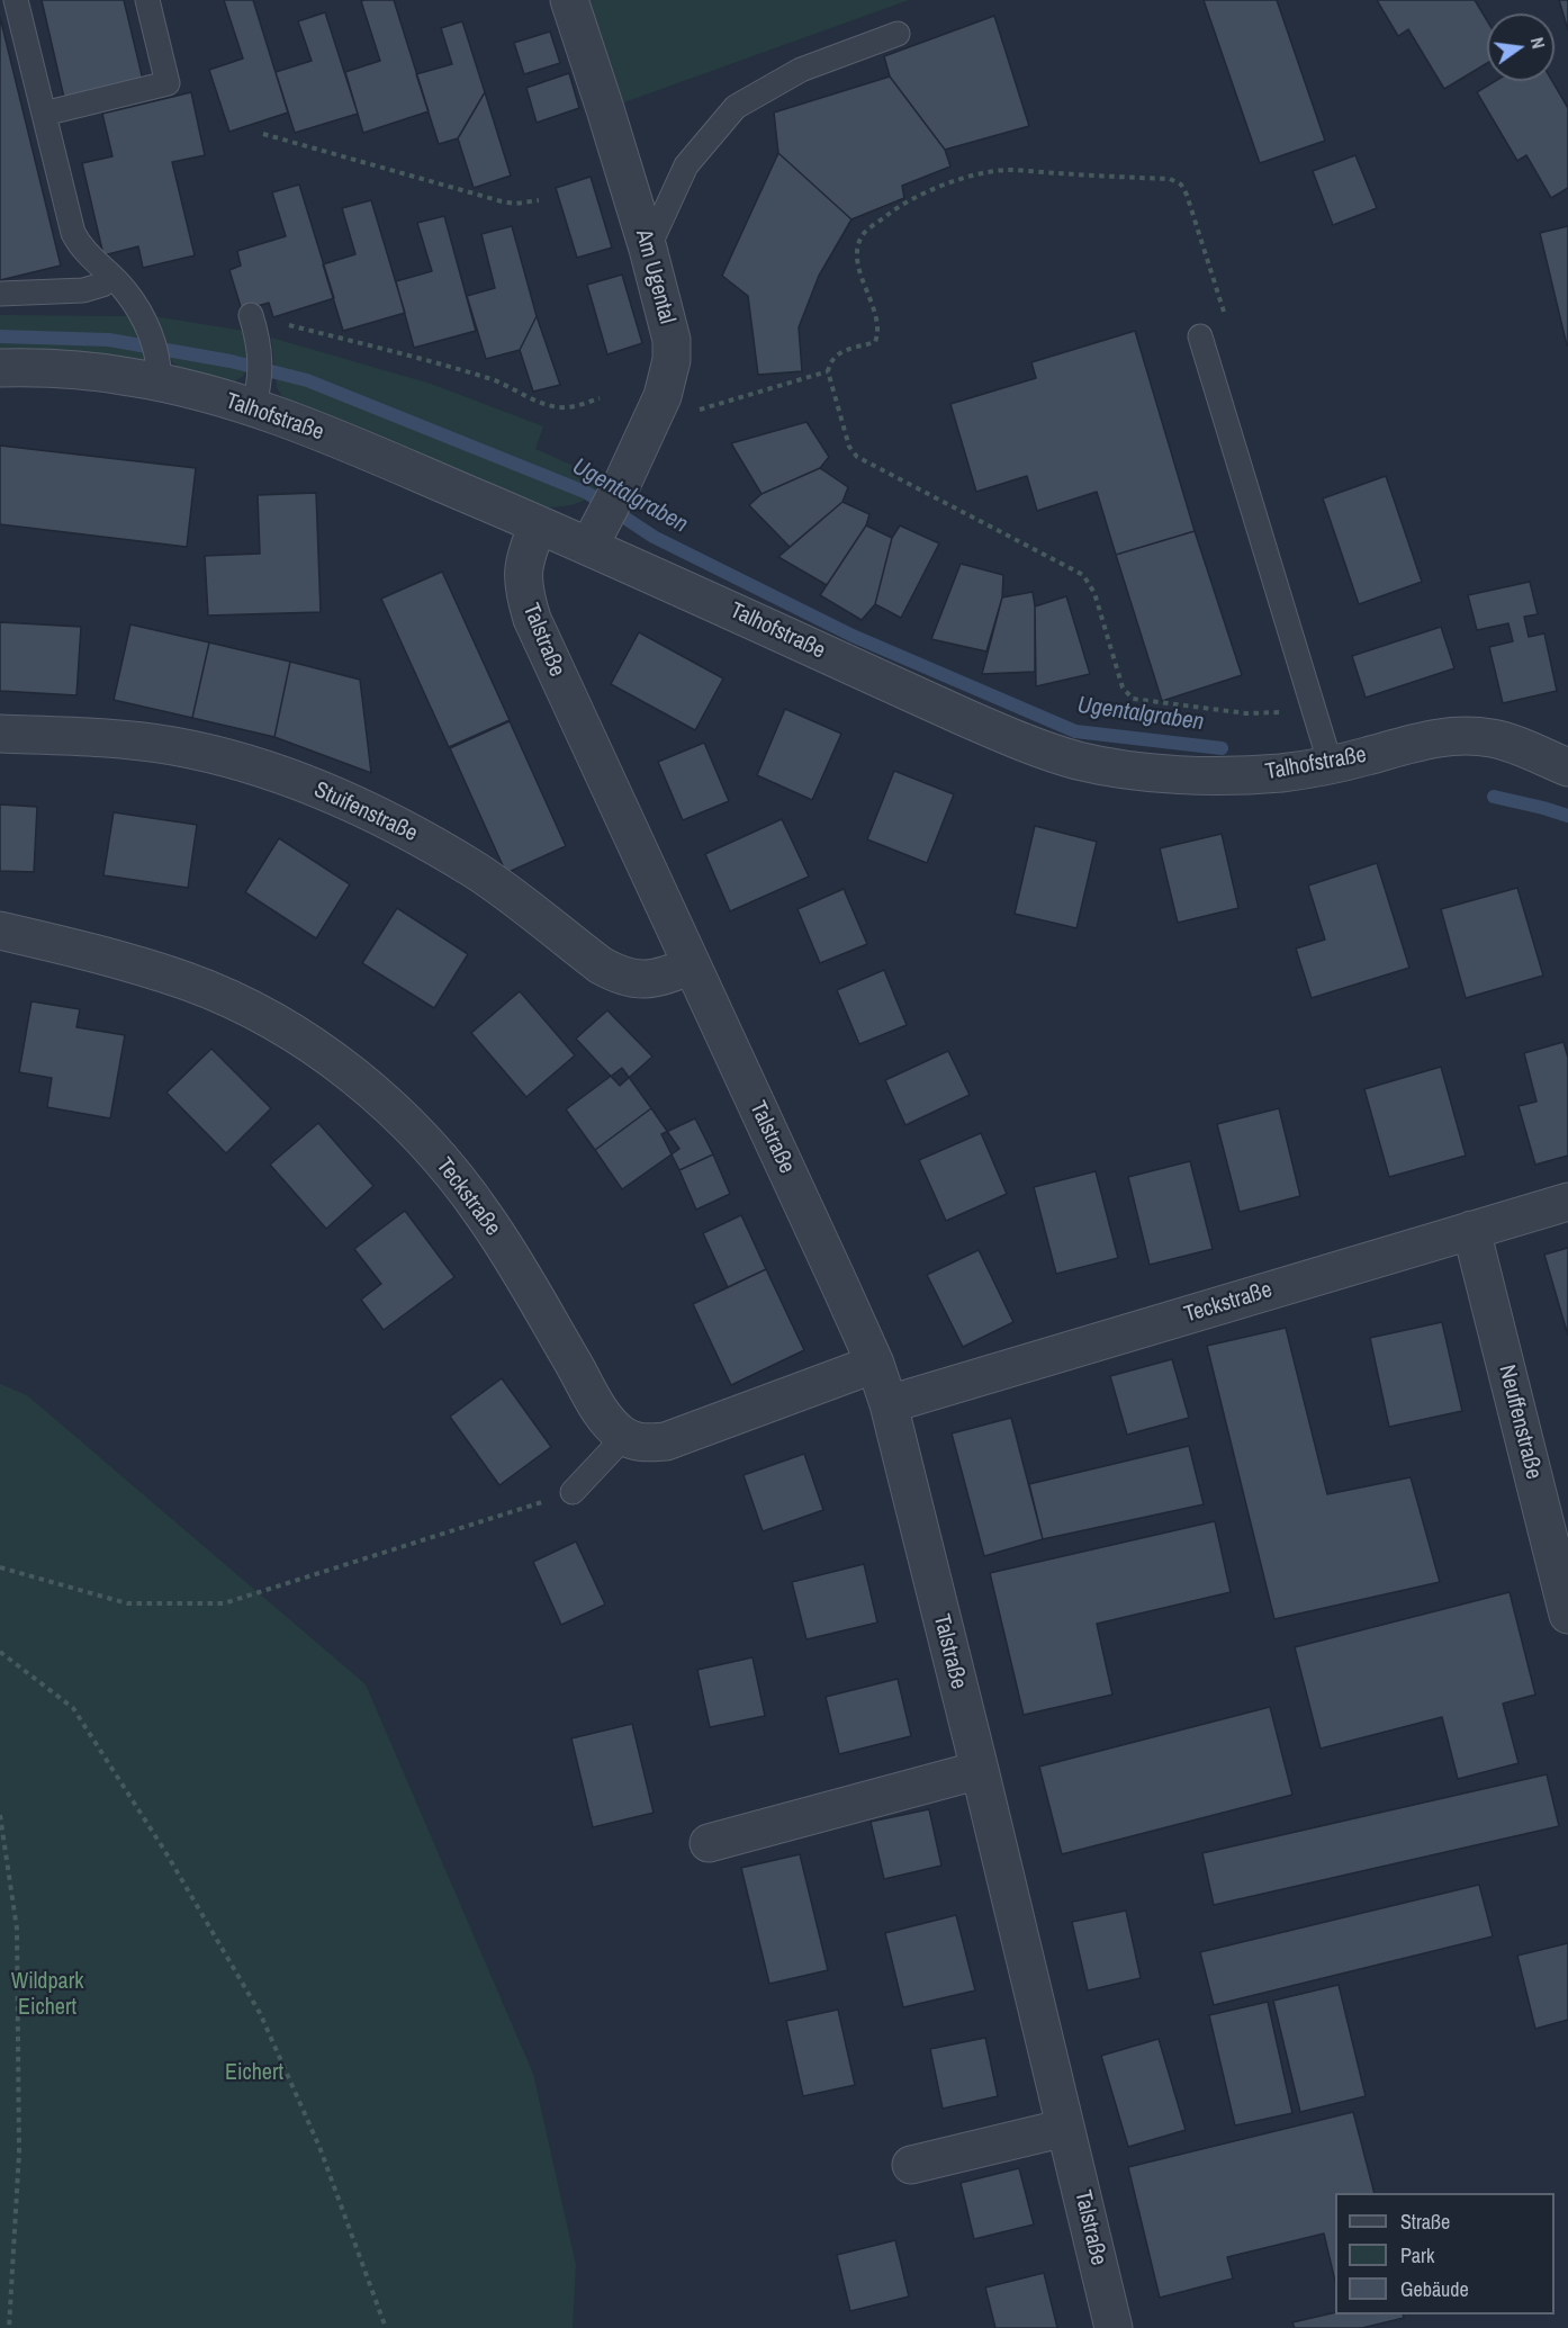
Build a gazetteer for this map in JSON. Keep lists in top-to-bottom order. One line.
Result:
{"streets":{"street":["Am Ugental","Talhofstraße","Talstraße","Stuifenstraße","Teckstraße","Neuffenstraße"]},"crossings":[["Am Ugental","Talhofstraße"],["Talhofstraße","Talstraße"],["Talstraße","Stuifenstraße"],["Talstraße","Teckstraße"],["Teckstraße","Neuffenstraße"]],"water":["Ugentalgraben"],"parks":["Wildpark Eichert","Eichert"],"legend":["Straße","Park","Gebäude"],"north":"right"}
